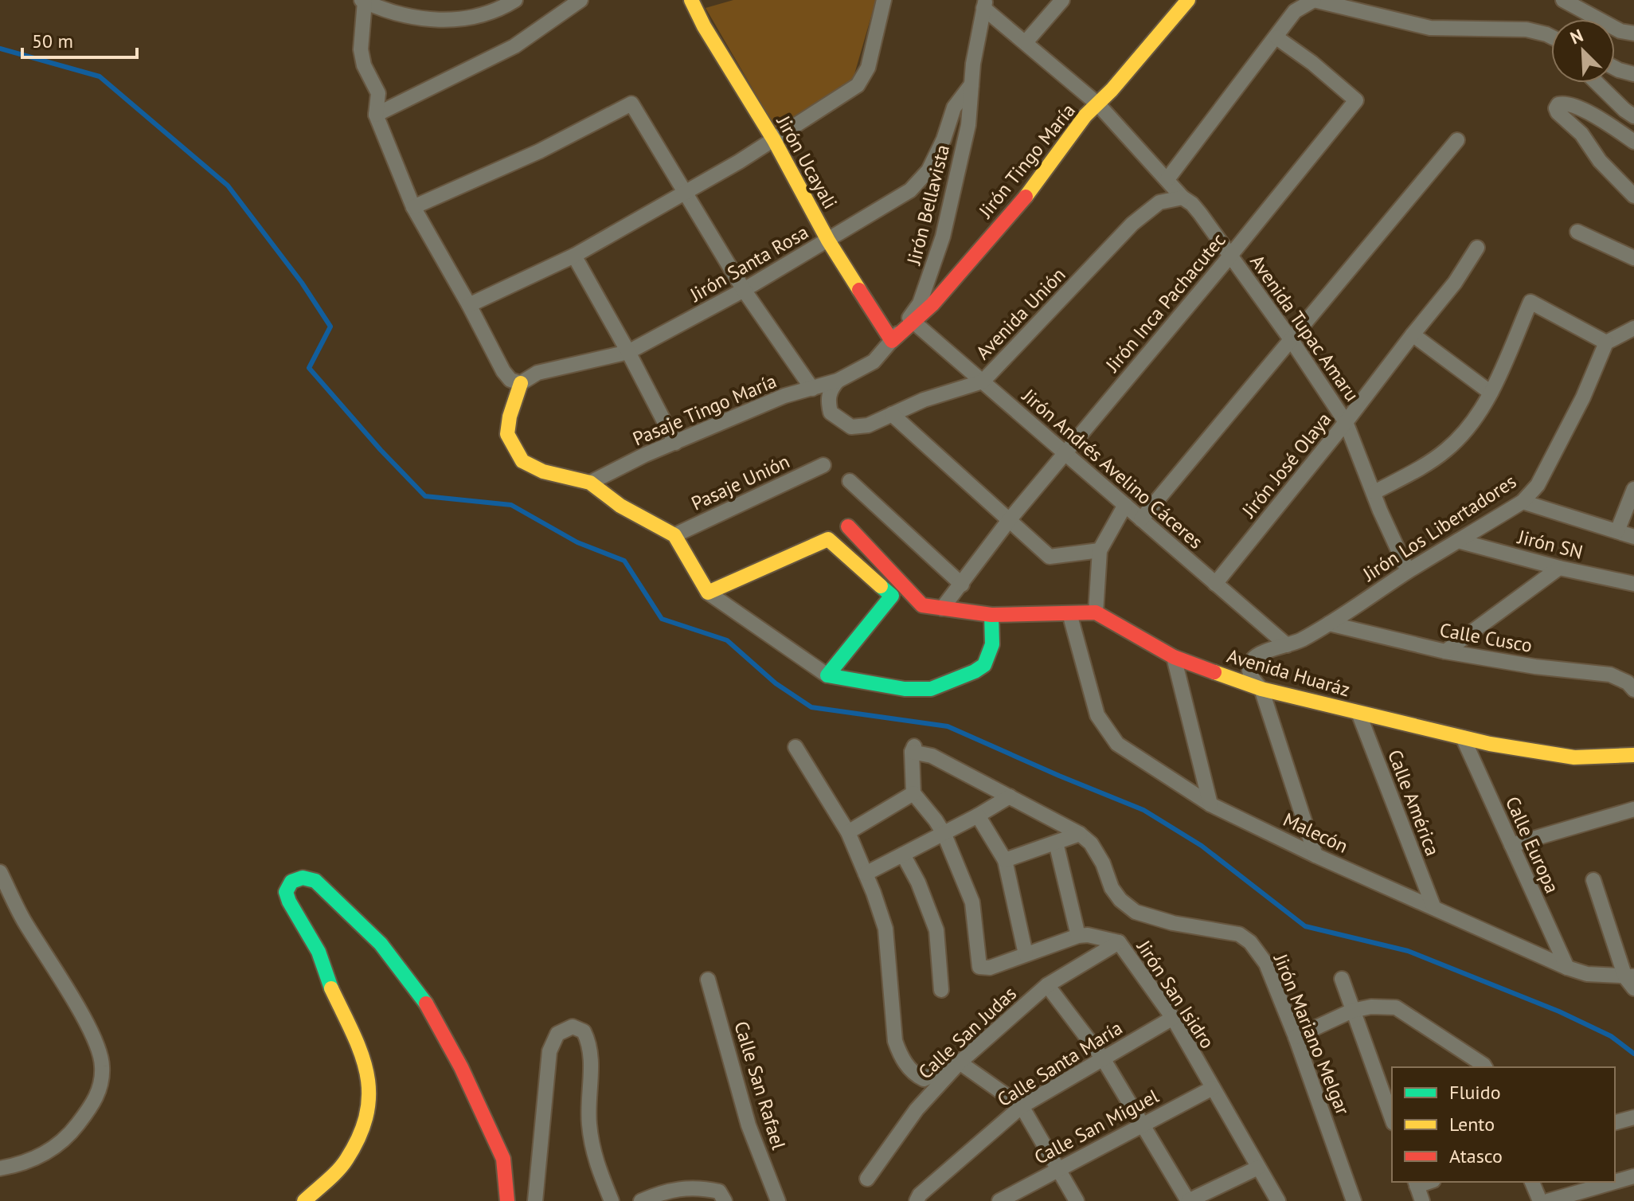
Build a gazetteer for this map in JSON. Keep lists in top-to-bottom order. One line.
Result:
{"streets":{"street":["Jirón Tingo María","Jirón Ucayali","Jirón Bellavista","Jirón Santa Rosa","Jirón Inca Pachacutec","Avenida Unión","Avenida Tupac Amaru","Pasaje Tingo María","Jirón José Olaya","Jirón Andrés Avelino Cáceres","Pasaje Unión","Jirón Los Libertadores","Jirón SN","Calle Cusco","Avenida Huaráz","Calle América","Malecón","Calle Europa","Jirón San Isidro","Calle San Judas","Jirón Mariano Melgar","Calle Santa María","Calle San Rafael","Calle San Miguel"]},"crossings":[["Jirón Tingo María","Jirón Ucayali"],["Jirón Tingo María","Jirón Bellavista"],["Jirón Tingo María","Avenida Tupac Amaru"],["Jirón Tingo María","Jirón Andrés Avelino Cáceres"],["Jirón Ucayali","Jirón Bellavista"],["Jirón Ucayali","Jirón Santa Rosa"],["Jirón Bellavista","Jirón Santa Rosa"],["Jirón Bellavista","Avenida Unión"],["Jirón Bellavista","Avenida Tupac Amaru"],["Jirón Bellavista","Pasaje Tingo María"],["Jirón Santa Rosa","Pasaje Tingo María"],["Jirón Inca Pachacutec","Avenida Tupac Amaru"],["Jirón Inca Pachacutec","Jirón Andrés Avelino Cáceres"],["Avenida Unión","Avenida Tupac Amaru"],["Avenida Unión","Pasaje Tingo María"],["Avenida Unión","Jirón Andrés Avelino Cáceres"],["Avenida Tupac Amaru","Jirón José Olaya"],["Avenida Tupac Amaru","Jirón Los Libertadores"],["Jirón José Olaya","Jirón Andrés Avelino Cáceres"],["Jirón Andrés Avelino Cáceres","Jirón Los Libertadores"],["Jirón Los Libertadores","Jirón SN"],["Jirón Los Libertadores","Calle Cusco"],["Jirón Los Libertadores","Avenida Huaráz"],["Avenida Huaráz","Calle América"],["Avenida Huaráz","Calle Europa"],["Calle América","Malecón"],["Malecón","Calle Europa"],["Jirón San Isidro","Calle San Judas"],["Jirón San Isidro","Jirón Mariano Melgar"],["Jirón San Isidro","Calle Santa María"],["Jirón San Isidro","Calle San Miguel"]],"legend":["Fluido","Lento","Atasco"],"scale_bar":"50 m","north":"top left"}
